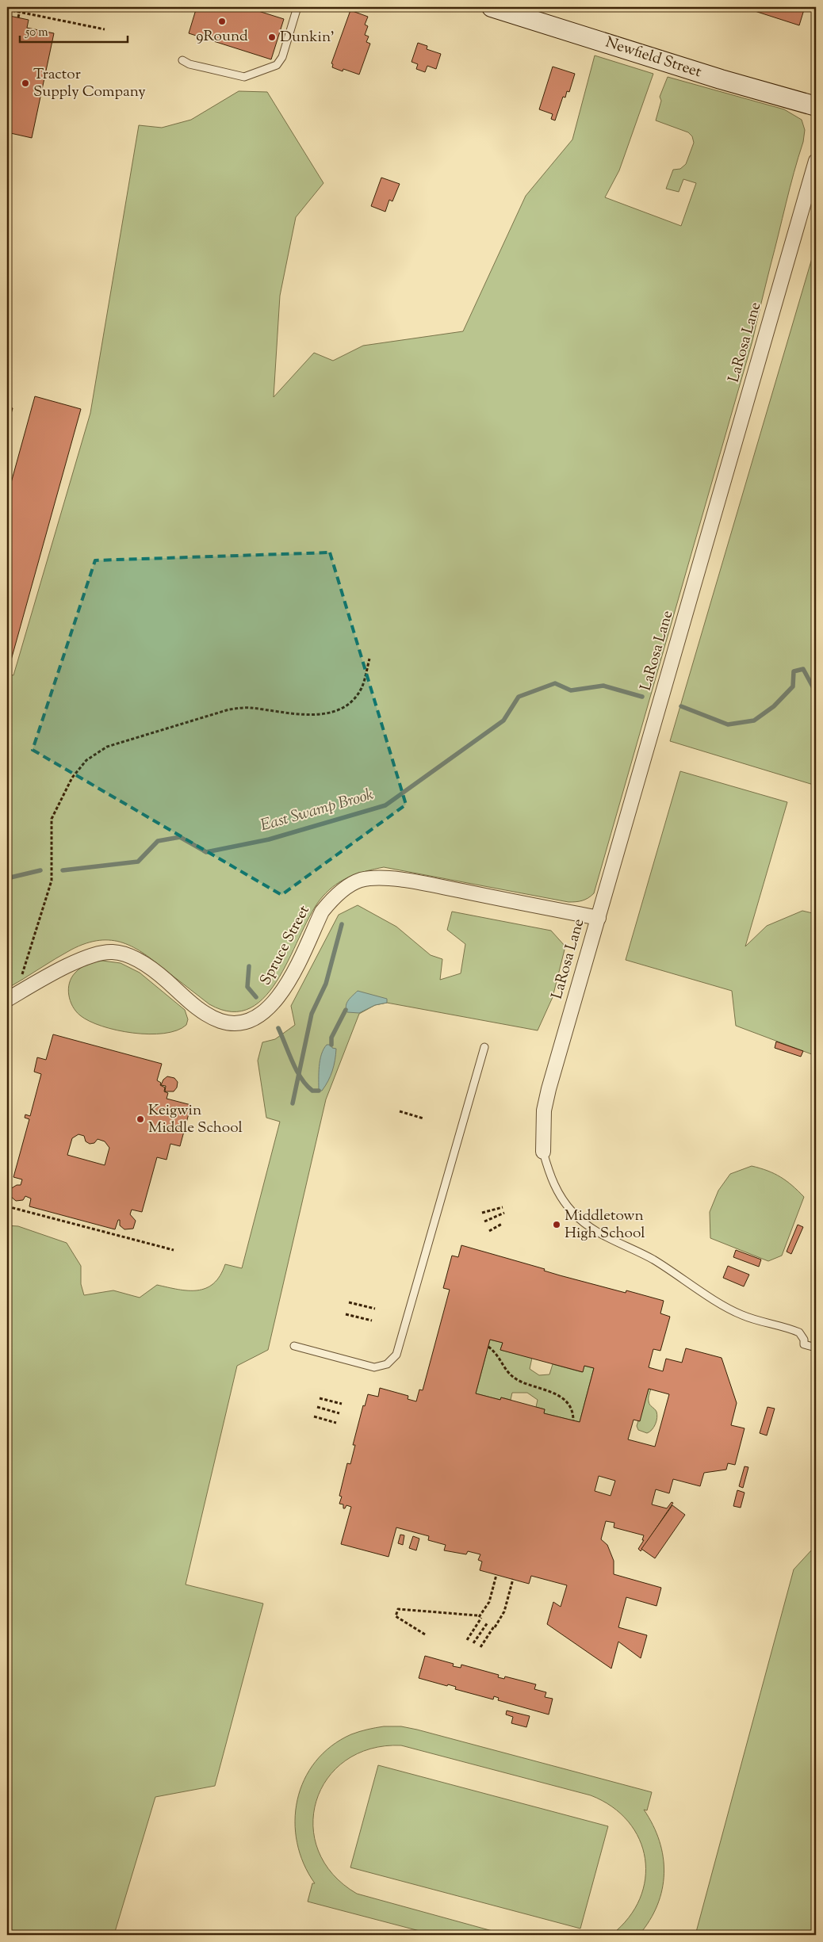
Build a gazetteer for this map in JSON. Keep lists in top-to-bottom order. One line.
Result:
{"streets":{"main road":["Newfield Street"],"street":["LaRosa Lane","Spruce Street"]},"crossings":[["LaRosa Lane","Spruce Street"]],"water":["East Swamp Brook"],"places":["9Round","Dunkin'","Tractor Supply Company","Keigwin Middle School","Middletown High School"],"scale_bar":"50 m"}
